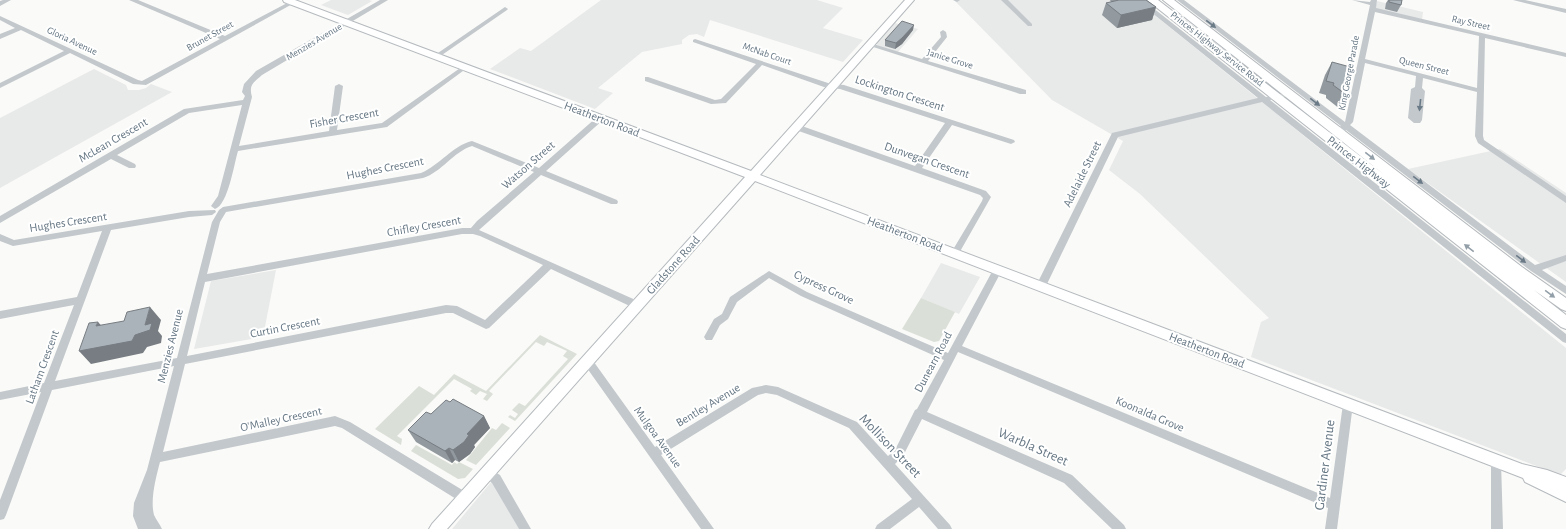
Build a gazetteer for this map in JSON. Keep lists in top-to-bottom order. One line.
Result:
{"streets":{"highway":["Princes Highway"],"main road":["Heatherton Road","Gladstone Road"],"street":["Ray Street","Brunet Street","Gloria Avenue","Menzies Avenue","Princes Highway Service Road","McNab Court","Janice Grove","Queen Street","King George Parade","Lockington Crescent","Fisher Crescent","McLean Crescent","Dunvegan Crescent","Watson Street","Hughes Crescent","Adelaide Street","Chifley Crescent","Cypress Grove","Curtin Crescent","Dunearn Road","Latham Crescent","Bentley Avenue","Koonalda Grove","O'Malley Crescent","Mulgoa Avenue","Mollison Street","Warbla Street","Gardiner Avenue"]},"crossings":[["Ray Street","King George Parade"],["Brunet Street","Gloria Avenue"],["Brunet Street","Heatherton Road"],["Menzies Avenue","Fisher Crescent"],["Menzies Avenue","Heatherton Road"],["Menzies Avenue","McLean Crescent"],["Menzies Avenue","Hughes Crescent"],["Menzies Avenue","Chifley Crescent"],["Menzies Avenue","Curtin Crescent"],["Menzies Avenue","O'Malley Crescent"],["Princes Highway Service Road","Princes Highway"],["Princes Highway Service Road","Adelaide Street"],["McNab Court","Lockington Crescent"],["McNab Court","Gladstone Road"],["Janice Grove","Gladstone Road"],["Queen Street","King George Parade"],["King George Parade","Princes Highway"],["Lockington Crescent","Dunvegan Crescent"],["Lockington Crescent","Gladstone Road"],["Fisher Crescent","Heatherton Road"],["Heatherton Road","Dunvegan Crescent"],["Heatherton Road","Watson Street"],["Heatherton Road","Adelaide Street"],["Heatherton Road","Gladstone Road"],["Heatherton Road","Dunearn Road"],["Heatherton Road","Gardiner Avenue"],["Dunvegan Crescent","Gladstone Road"],["Princes Highway","Adelaide Street"],["Watson Street","Hughes Crescent"],["Watson Street","Chifley Crescent"],["Hughes Crescent","Latham Crescent"],["Chifley Crescent","Gladstone Road"],["Chifley Crescent","Curtin Crescent"],["Gladstone Road","O'Malley Crescent"],["Gladstone Road","Mulgoa Avenue"],["Cypress Grove","Dunearn Road"],["Curtin Crescent","Latham Crescent"],["Dunearn Road","Koonalda Grove"],["Dunearn Road","Mollison Street"],["Dunearn Road","Warbla Street"],["Bentley Avenue","Mulgoa Avenue"],["Bentley Avenue","Mollison Street"],["Koonalda Grove","Gardiner Avenue"]]}
